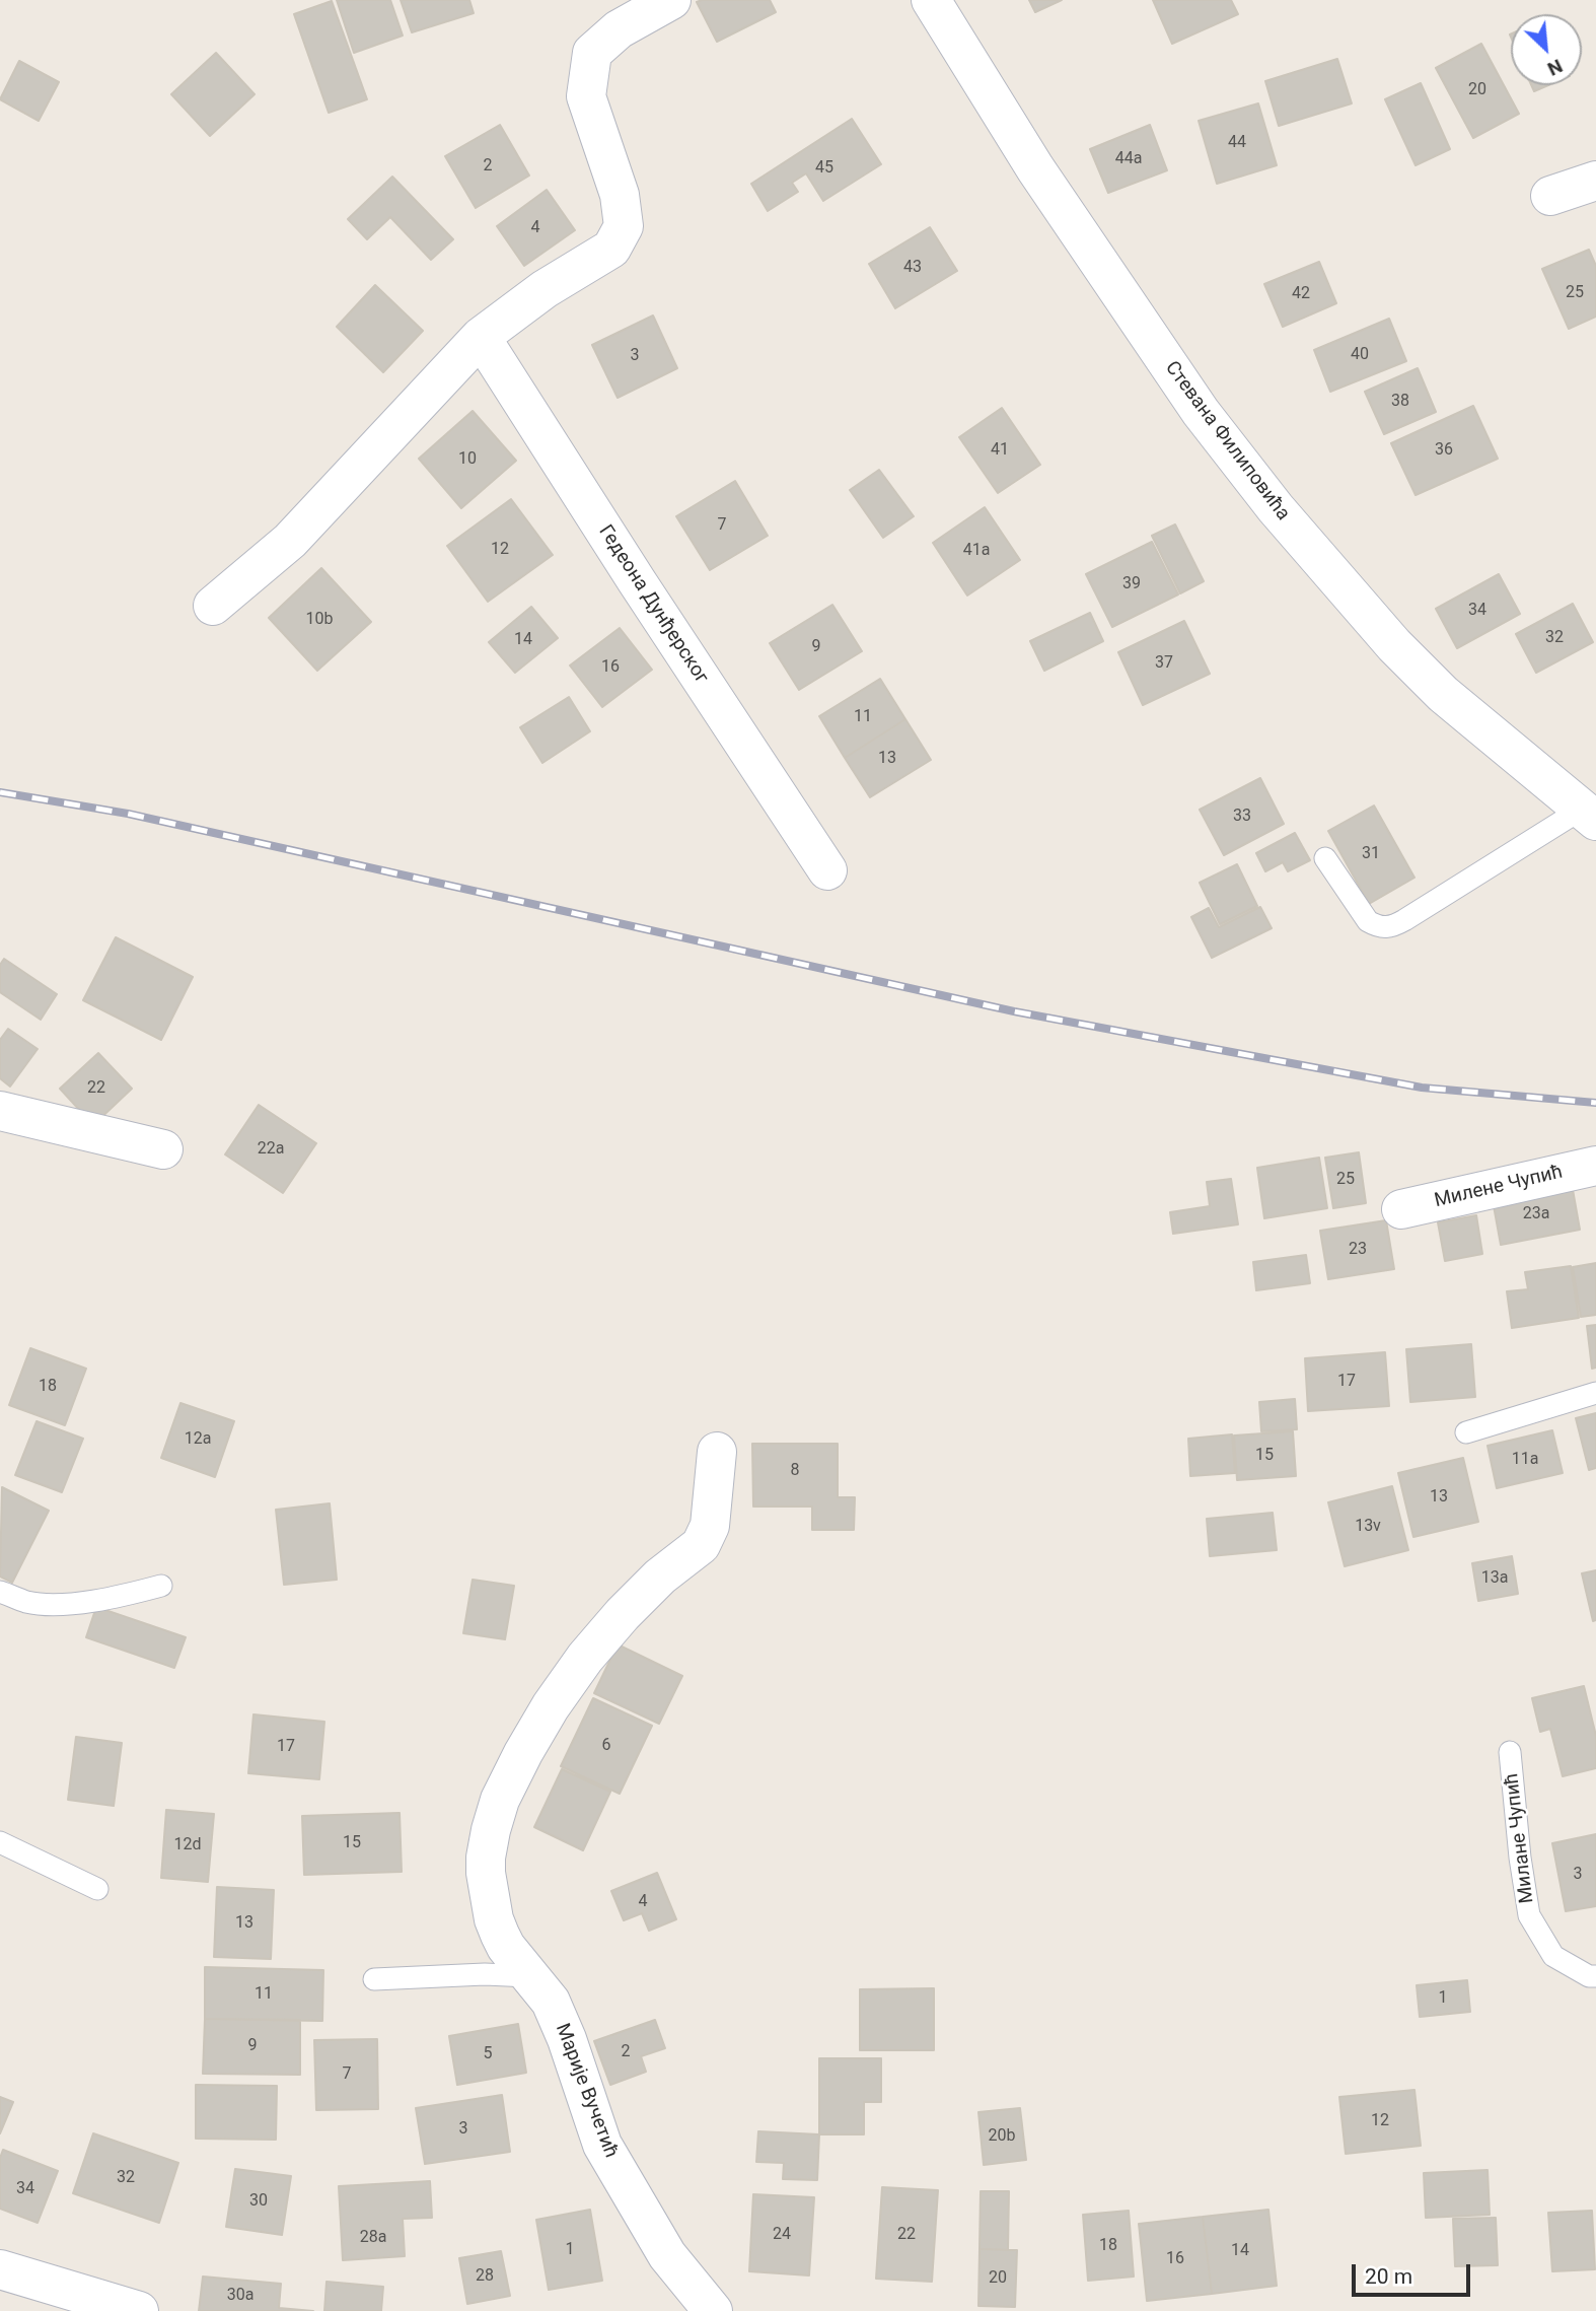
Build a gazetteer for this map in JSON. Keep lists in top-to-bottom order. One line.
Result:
{"streets":{"street":["Стевана Филиповића","Гедеона Дунђерског","Милене Чупић","Марије Вучетић"],"lane":["Милане Чупић"]},"house_numbers":["20","44","44a","2","45","4","43","25","42","40","3","38","41","36","10","7","12","41a","39","34","10b","32","14","9","37","16","11","13","33","31","22","22a","25","23a","23","17","18","12a","15","11a","8","13","13v","13a","6","17","15","12d","3","4","13","11","1","9","2","5","7","12","3","20b","32","34","30","24","22","28a","18","1","14","16","28","20","30a"],"scale_bar":"20 m","north":"bottom right"}
